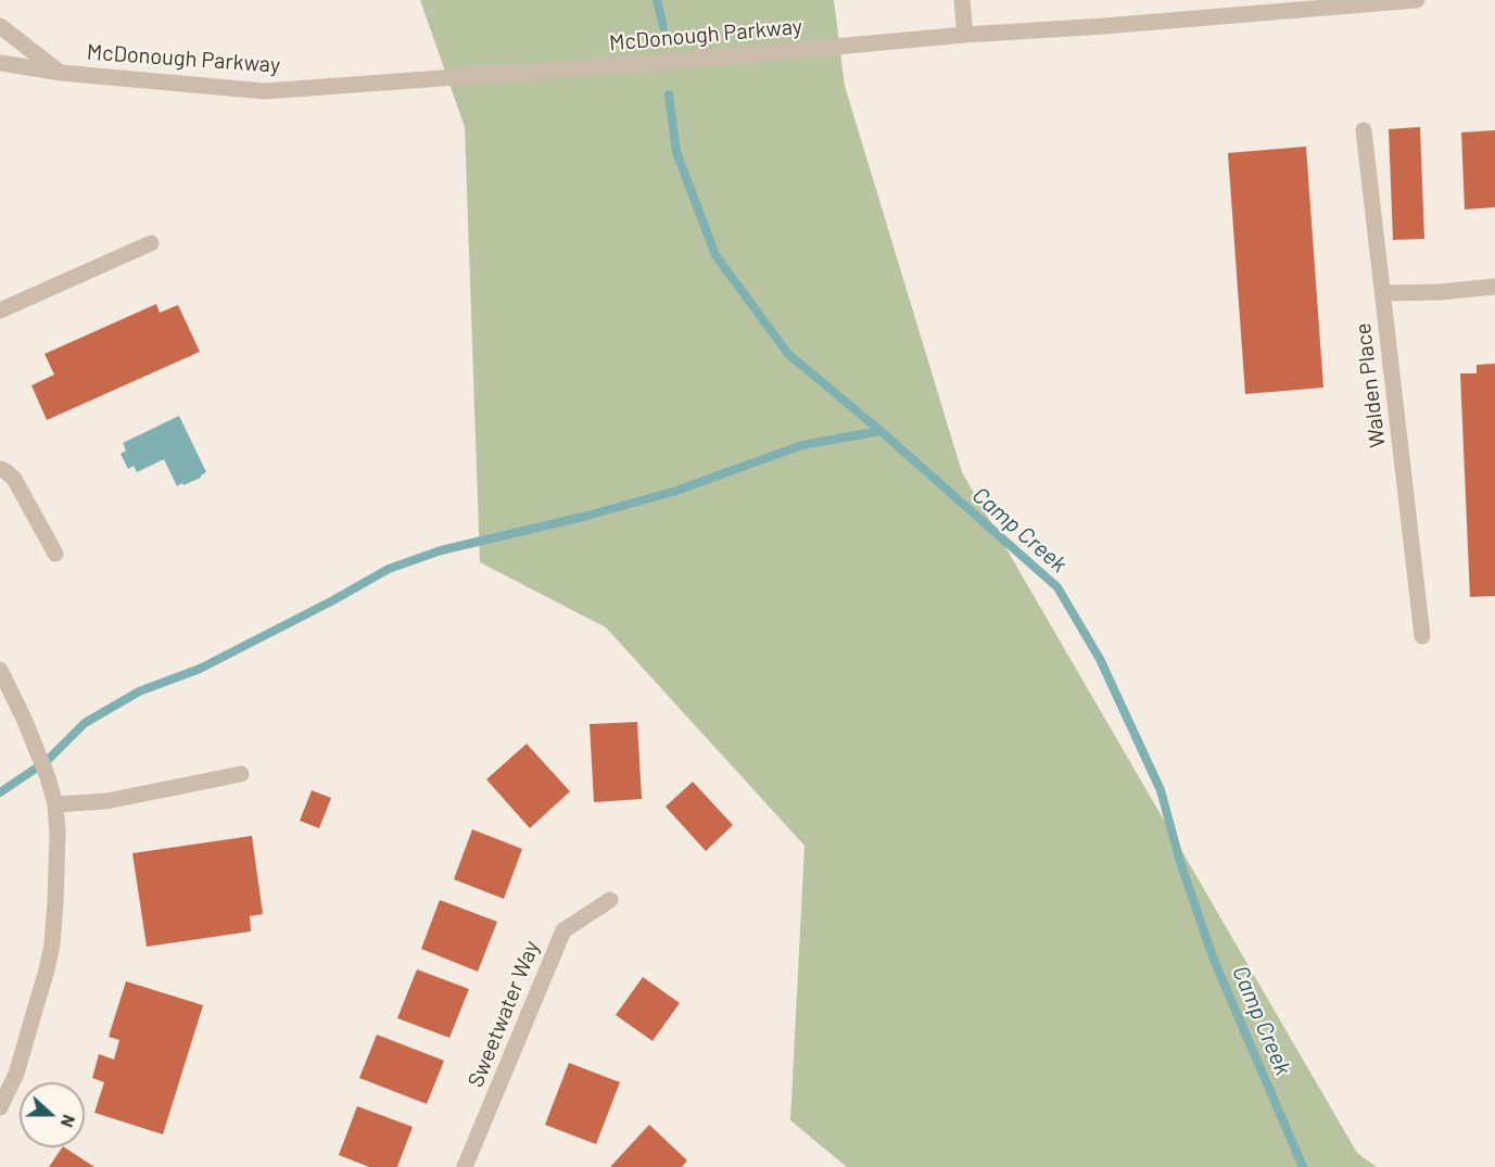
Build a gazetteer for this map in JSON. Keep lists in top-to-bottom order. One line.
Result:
{"streets":{"street":["McDonough Parkway","Walden Place","Sweetwater Way"]},"water":["Camp Creek"],"north":"right"}
